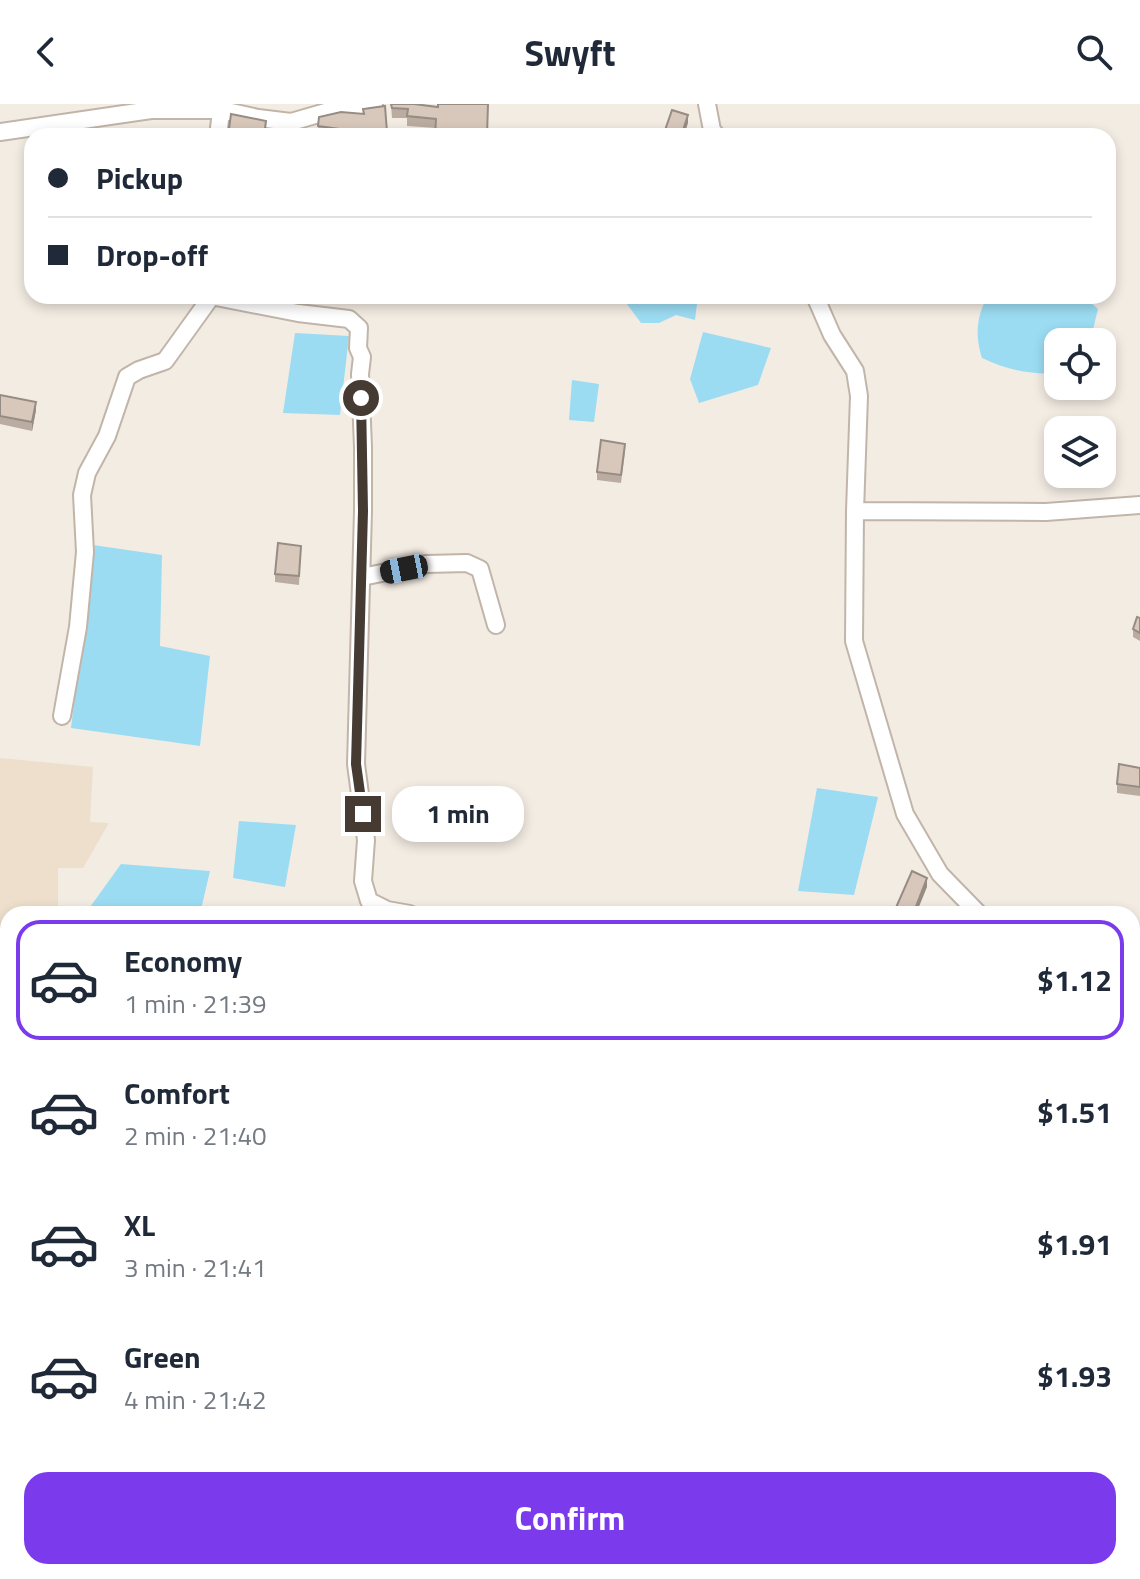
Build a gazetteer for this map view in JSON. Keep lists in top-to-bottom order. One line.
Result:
{"page":{"header":"Swyft","banner":["Pickup","Drop-off"],"bubble":"1 min","list":[{"name":"Economy","note":"1 min · 21:39","value":"$1.12"},{"name":"Comfort","note":"2 min · 21:40","value":"$1.51"},{"name":"XL","note":"3 min · 21:41","value":"$1.91"},{"name":"Green","note":"4 min · 21:42","value":"$1.93"}],"buttons":"Confirm"}}
